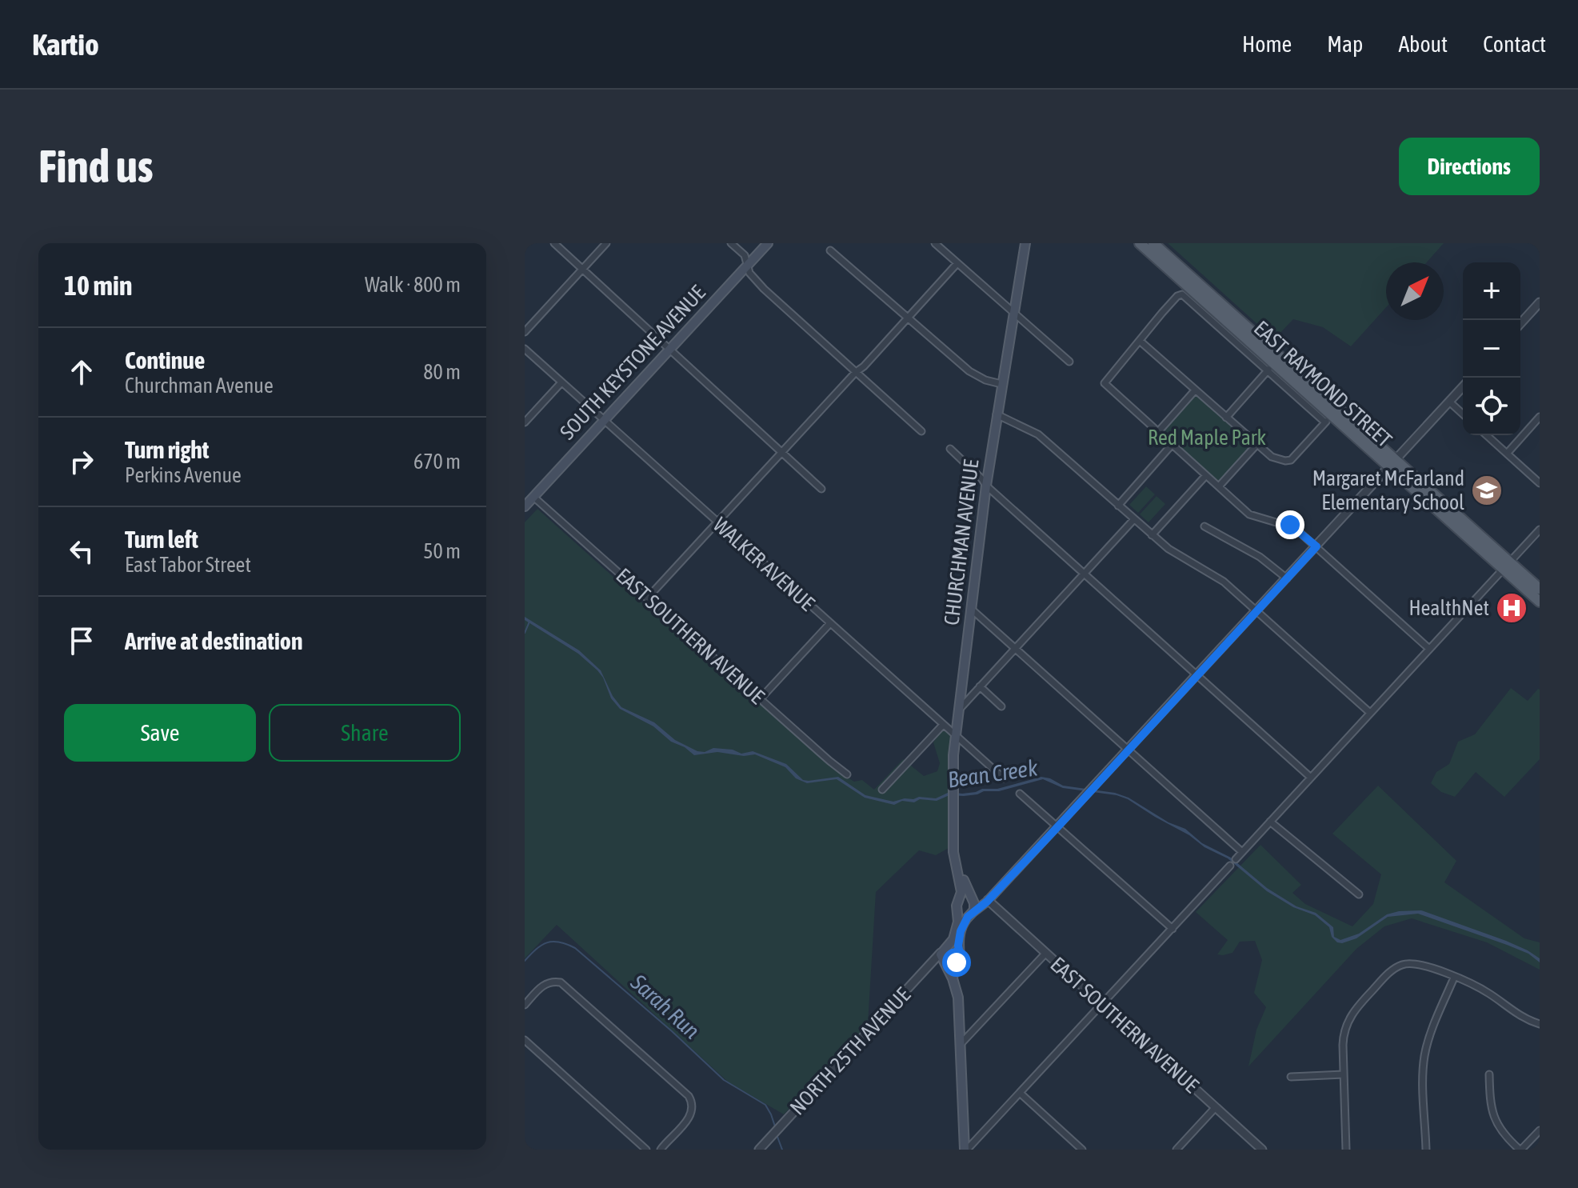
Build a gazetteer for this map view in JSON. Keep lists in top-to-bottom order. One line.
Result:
{"streets":{"main road":["SOUTH KEYSTONE AVENUE","EAST RAYMOND STREET","CHURCHMAN AVENUE"],"street":["WALKER AVENUE","EAST SOUTHERN AVENUE","NORTH 25TH AVENUE"]},"crossings":[["SOUTH KEYSTONE AVENUE","WALKER AVENUE"],["SOUTH KEYSTONE AVENUE","EAST SOUTHERN AVENUE"],["CHURCHMAN AVENUE","WALKER AVENUE"],["CHURCHMAN AVENUE","NORTH 25TH AVENUE"]],"water":["Bean Creek","Sarah Run"],"parks":["Red Maple Park"],"places":{"school or university":["Margaret McFarland Elementary School"],"hospital":["HealthNet"]},"north":"top right","page":{"header":"Kartio","nav":["Home","Map","About","Contact"],"buttons":["Directions",["Save","Share"]],"title":"Find us","heading":["10 min","Walk · 800 m"],"map_buttons":["+","−"],"list":[["Continue","Churchman Avenue","80 m"],["Turn right","Perkins Avenue","670 m"],["Turn left","East Tabor Street","50 m"],"Arrive at destination"]}}
